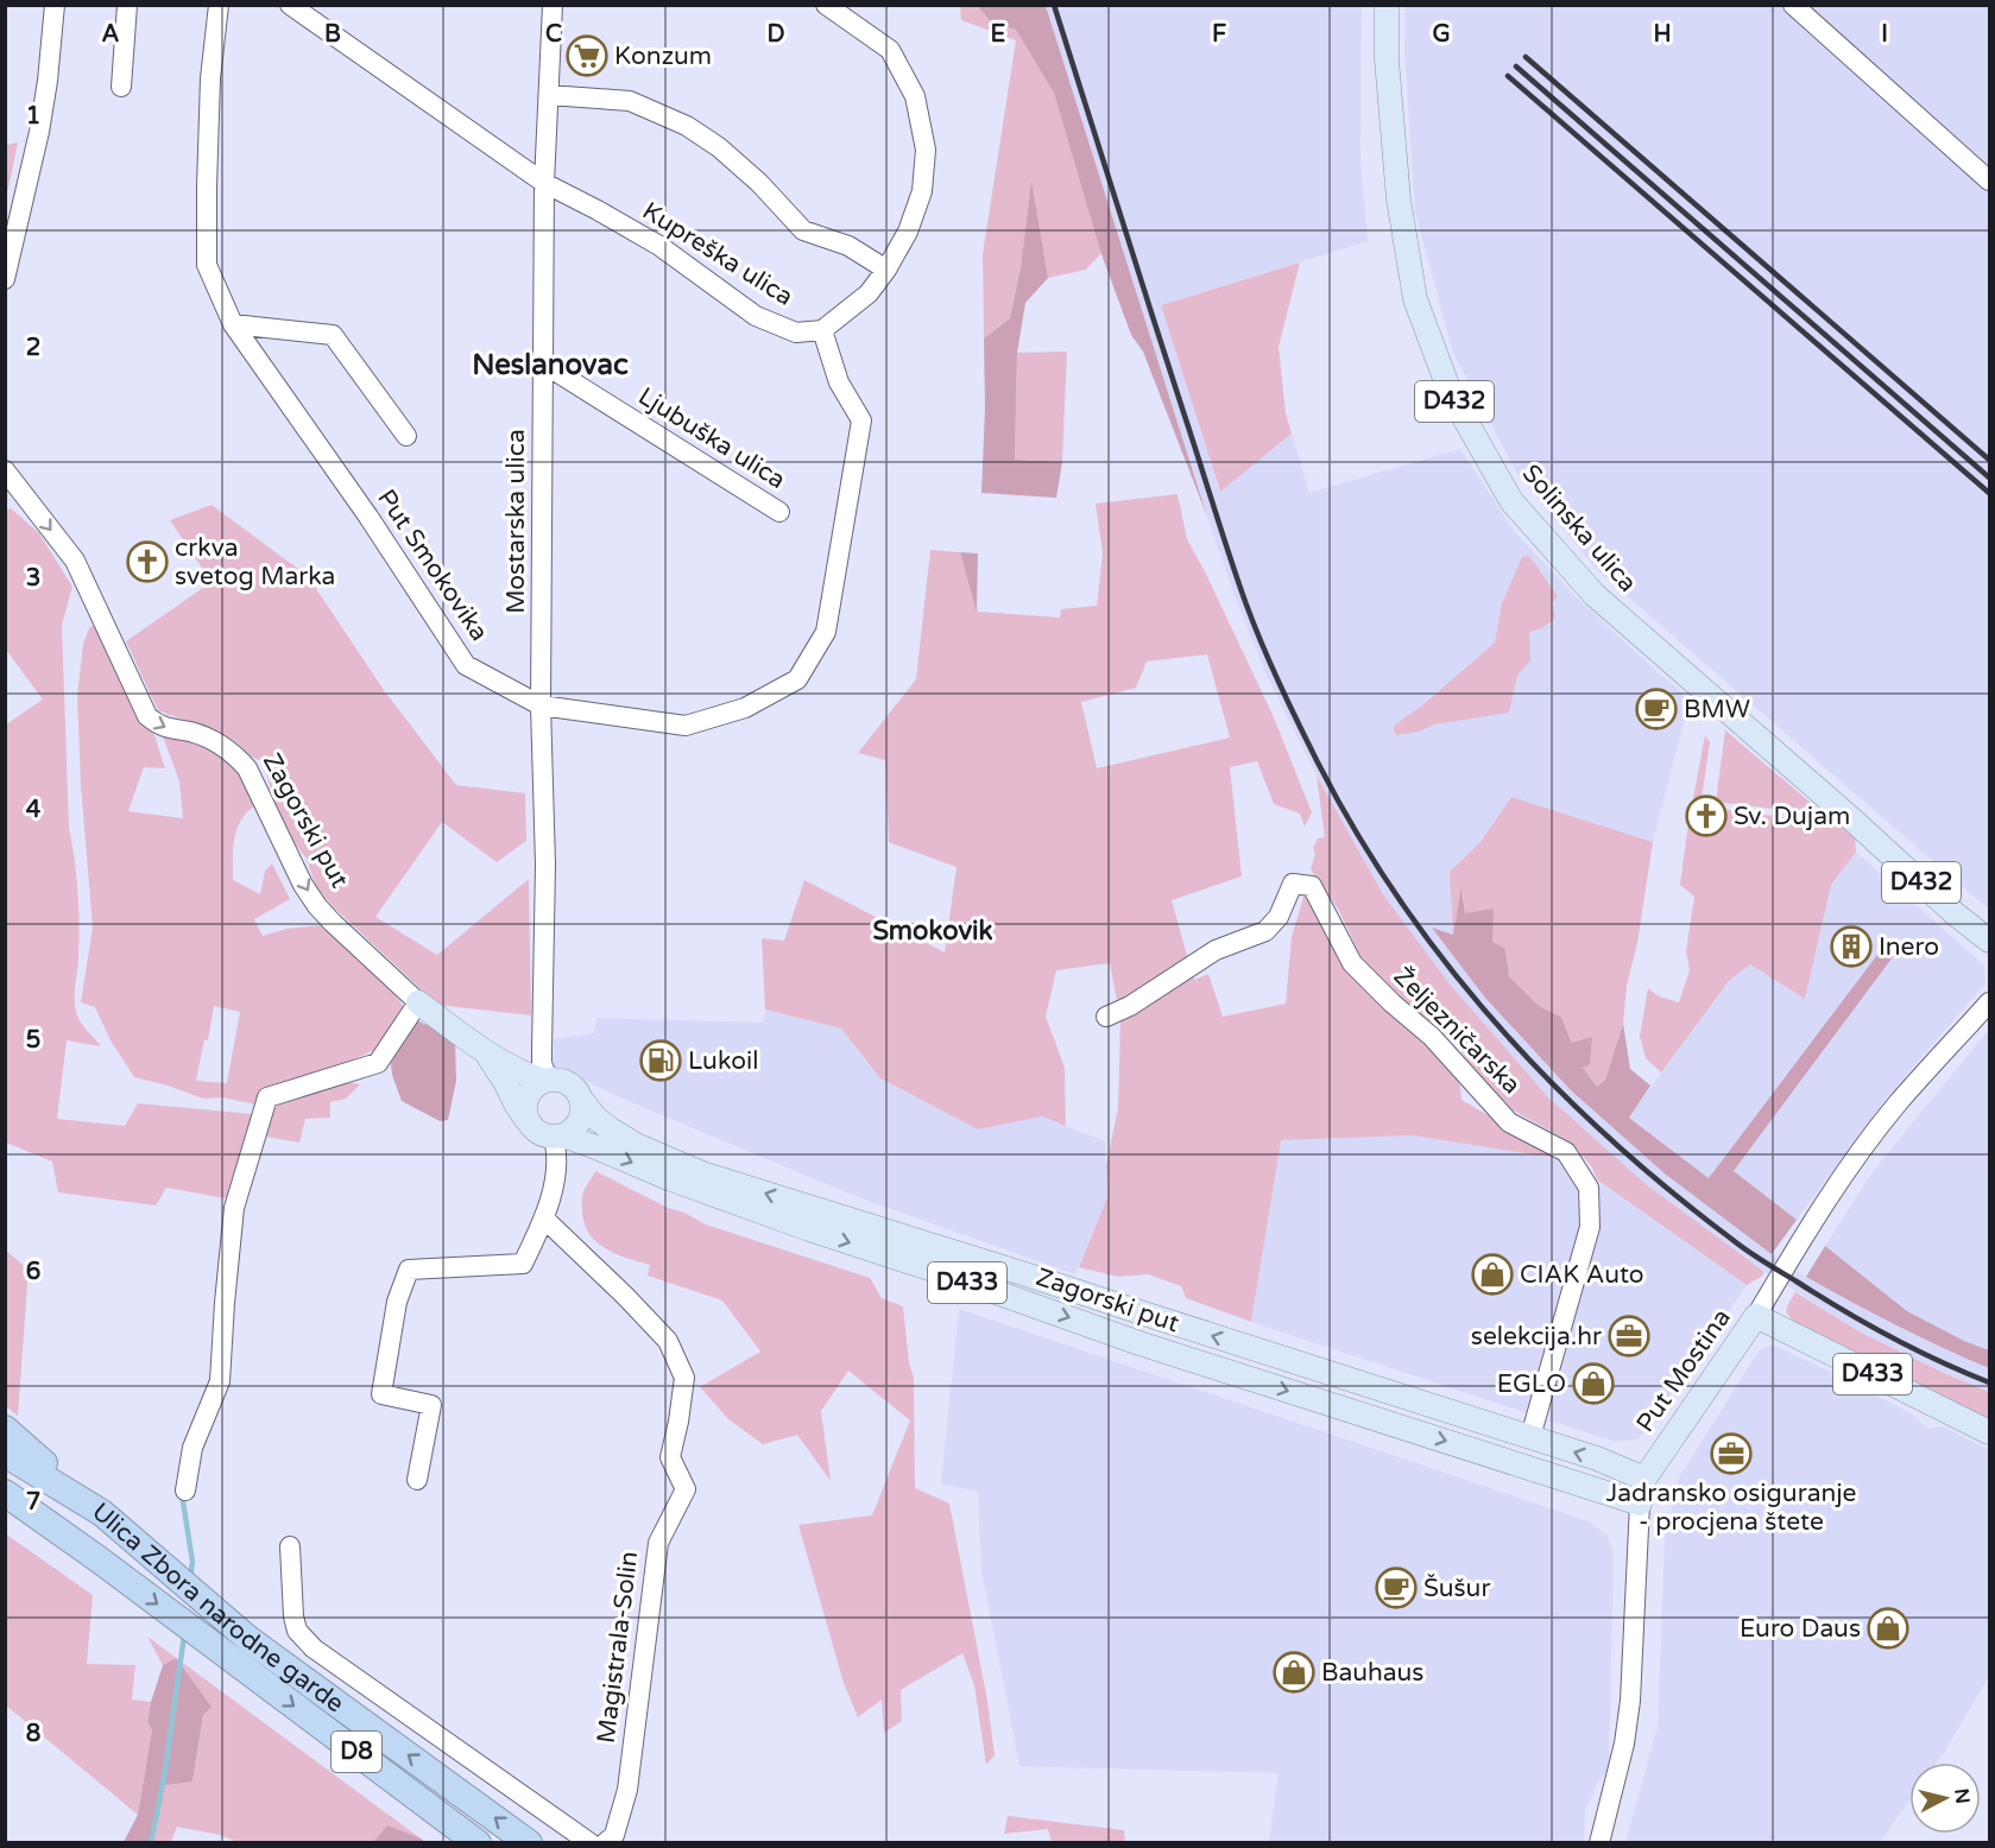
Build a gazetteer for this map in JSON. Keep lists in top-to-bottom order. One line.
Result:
{"streets":{"highway":["Ulica Zbora narodne garde","D8"],"main road":["D432","Solinska ulica","Zagorski put","D433","Put Mostina"],"street":["Kupreška ulica","Ljubuška ulica","Mostarska ulica","Put Smokovika","Željezničarska","Magistrala-Solin"]},"crossings":[["Kupreška ulica","Mostarska ulica"],["Kupreška ulica","Put Smokovika"],["Ljubuška ulica","Mostarska ulica"],["Mostarska ulica","Put Smokovika"],["Mostarska ulica","Zagorski put"],["Mostarska ulica","D433"],["Zagorski put","Željezničarska"],["Zagorski put","D433"],["Zagorski put","Put Mostina"],["D433","Put Mostina"]],"districts":["Neslanovac","Smokovik"],"places":{"supermarket":["Konzum"],"church":["crkva svetog Marka","Sv. Dujam"],"cafe":["BMW","Šušur"],"building":["Inero"],"fuel station":["Lukoil"],"shop":["CIAK Auto","EGLO","Euro Daus","Bauhaus"],"office":["selekcija.hr","Jadransko osiguranje - procjena štete"]},"north":"right","grid":{"columns":["A","B","C","D","E","F","G","H","I"],"rows":["1","2","3","4","5","6","7","8"]}}
